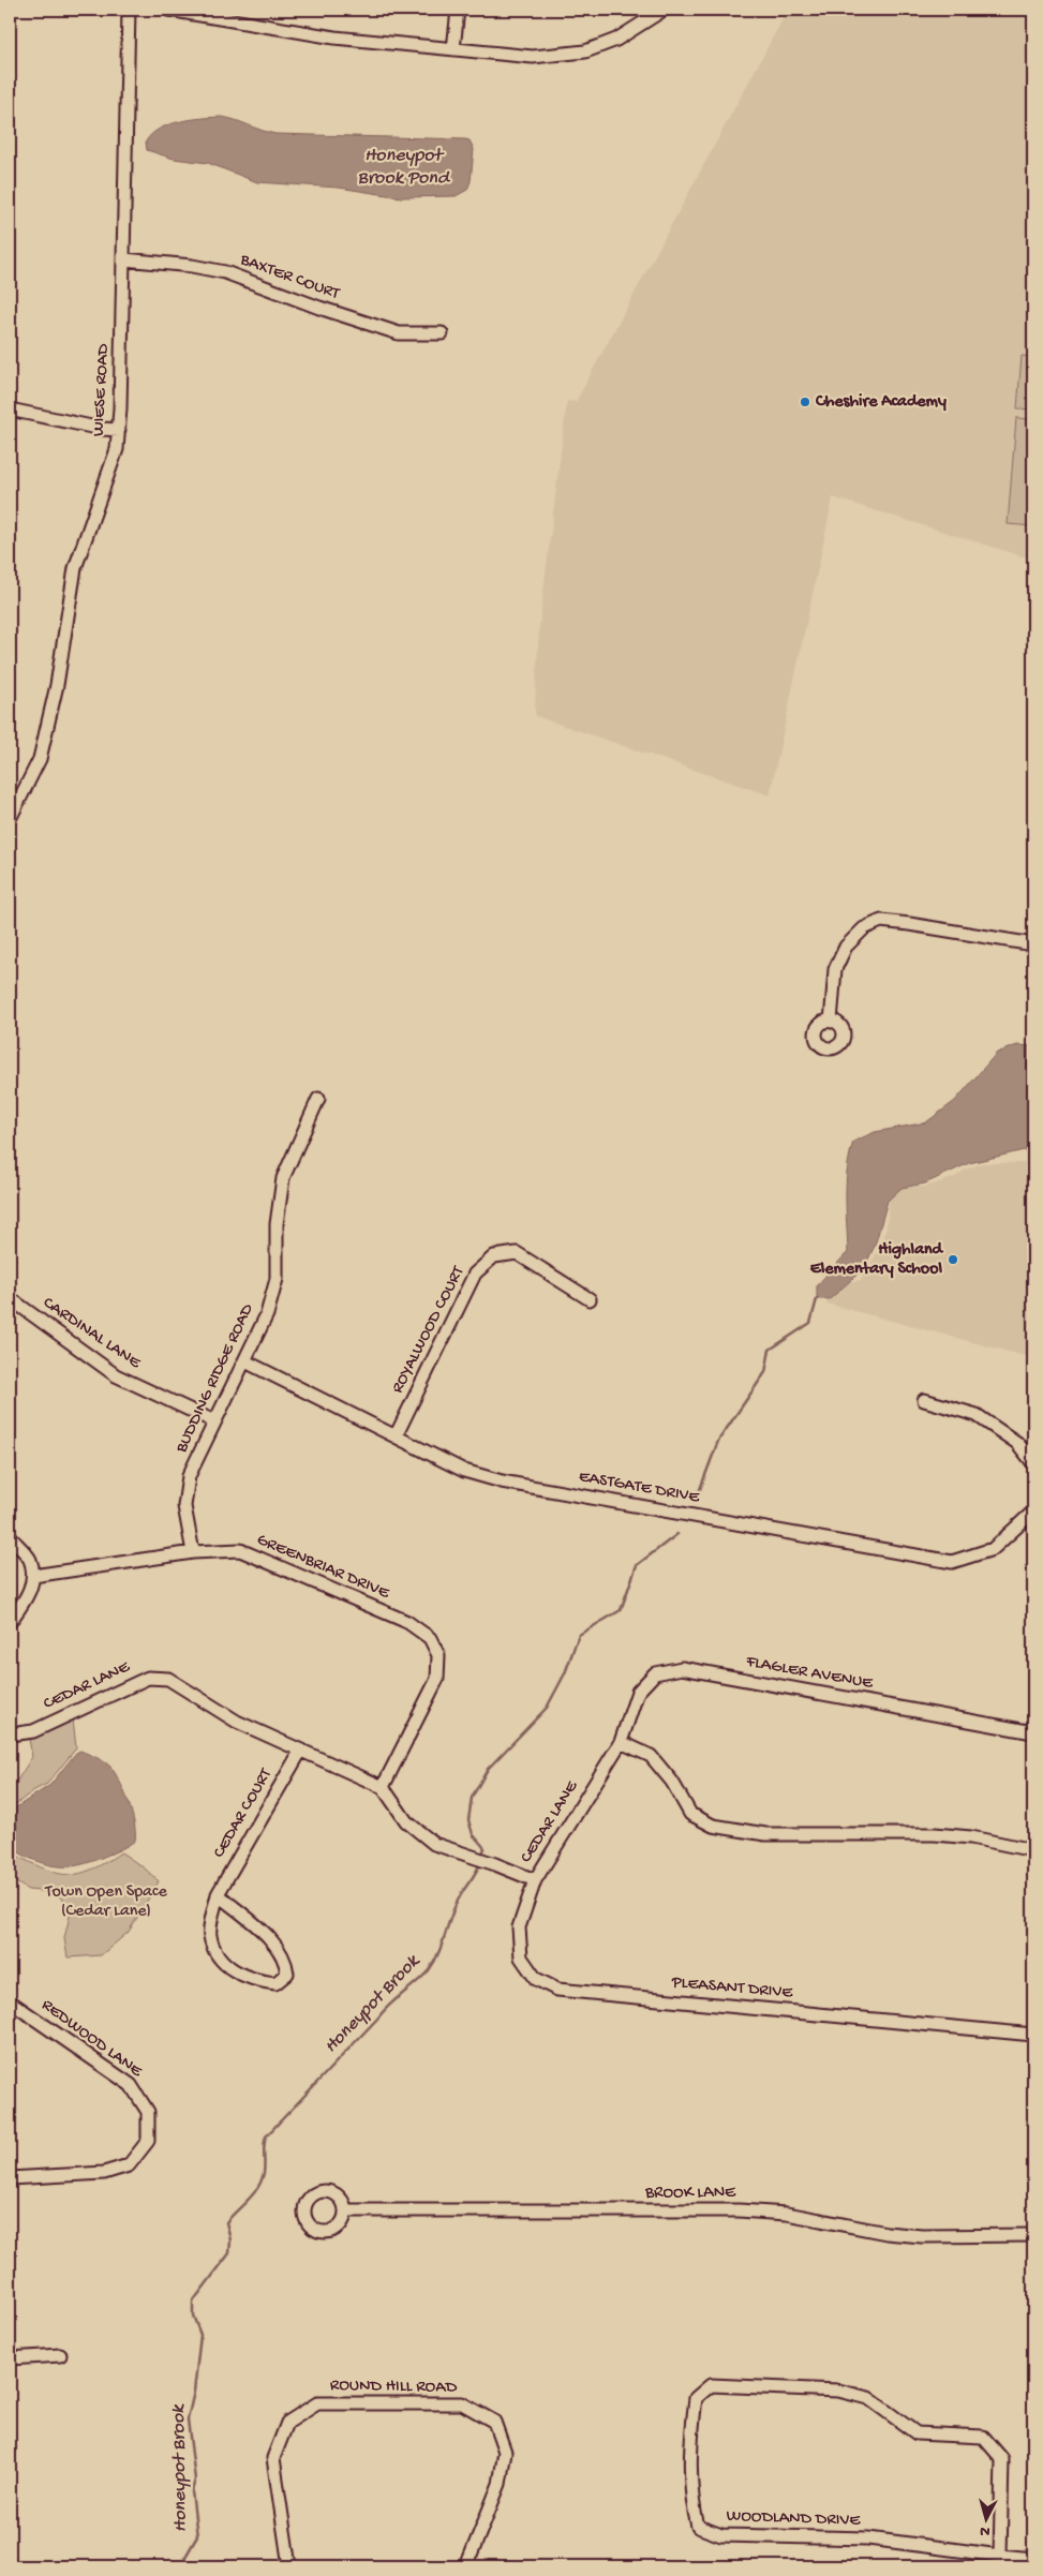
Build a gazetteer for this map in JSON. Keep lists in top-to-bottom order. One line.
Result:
{"streets":{"street":["BAXTER COURT","WIESE ROAD","ROYALWOOD COURT","CARDINAL LANE","BUDDING RIDGE ROAD","EASTGATE DRIVE","GREENBRIAR DRIVE","FLAGLER AVENUE","CEDAR LANE","CEDAR COURT","PLEASANT DRIVE","REDWOOD LANE","BROOK LANE","ROUND HILL ROAD","WOODLAND DRIVE"]},"crossings":[["BAXTER COURT","WIESE ROAD"],["ROYALWOOD COURT","EASTGATE DRIVE"],["CARDINAL LANE","BUDDING RIDGE ROAD"],["BUDDING RIDGE ROAD","EASTGATE DRIVE"],["BUDDING RIDGE ROAD","GREENBRIAR DRIVE"],["GREENBRIAR DRIVE","CEDAR LANE"],["FLAGLER AVENUE","CEDAR LANE"],["CEDAR LANE","CEDAR COURT"],["CEDAR LANE","PLEASANT DRIVE"]],"water":["Honeypot Brook Pond","Honeypot Brook"],"parks":["Town Open Space (Cedar Lane)"],"places":["Cheshire Academy","Highland Elementary School"],"north":"bottom"}
